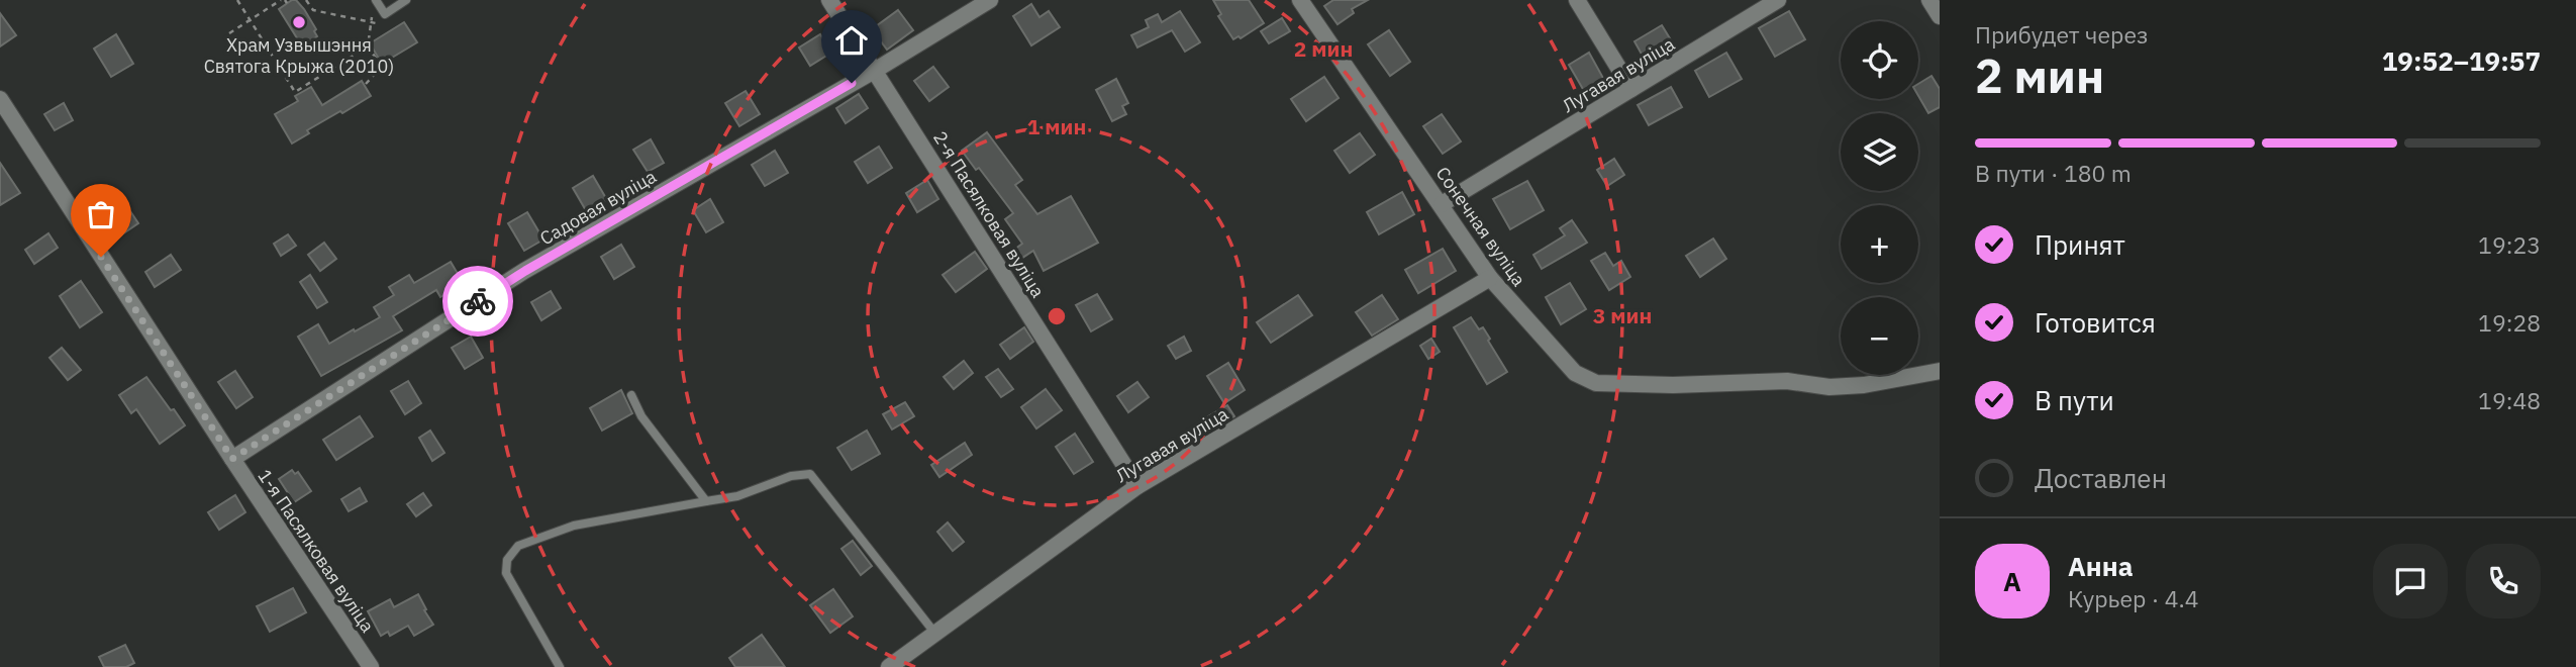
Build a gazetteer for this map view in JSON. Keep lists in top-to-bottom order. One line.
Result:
{"streets":{"street":["Лугавая вуліца","Садовая вуліца","2-я Пасялковая вуліца","Сонечная вуліца","1-я Пасялковая вуліца"]},"crossings":[["Лугавая вуліца","2-я Пасялковая вуліца"],["Лугавая вуліца","Сонечная вуліца"],["Садовая вуліца","2-я Пасялковая вуліца"],["Садовая вуліца","1-я Пасялковая вуліца"]],"places":["Храм Узвышэння Святога Крыжа (2010)"],"page":{"heading":["2 мин","Прибудет через","19:52–19:57"],"panel":["Анна","Курьер · 4.4"],"map_buttons":["+","−"],"bar":"В пути · 180 m","list":[["Принят","19:23"],["Готовится","19:28"],["В пути","19:48"],"Доставлен"],"round":"А"},"rings":["2 мин","1 мин","3 мин"]}
